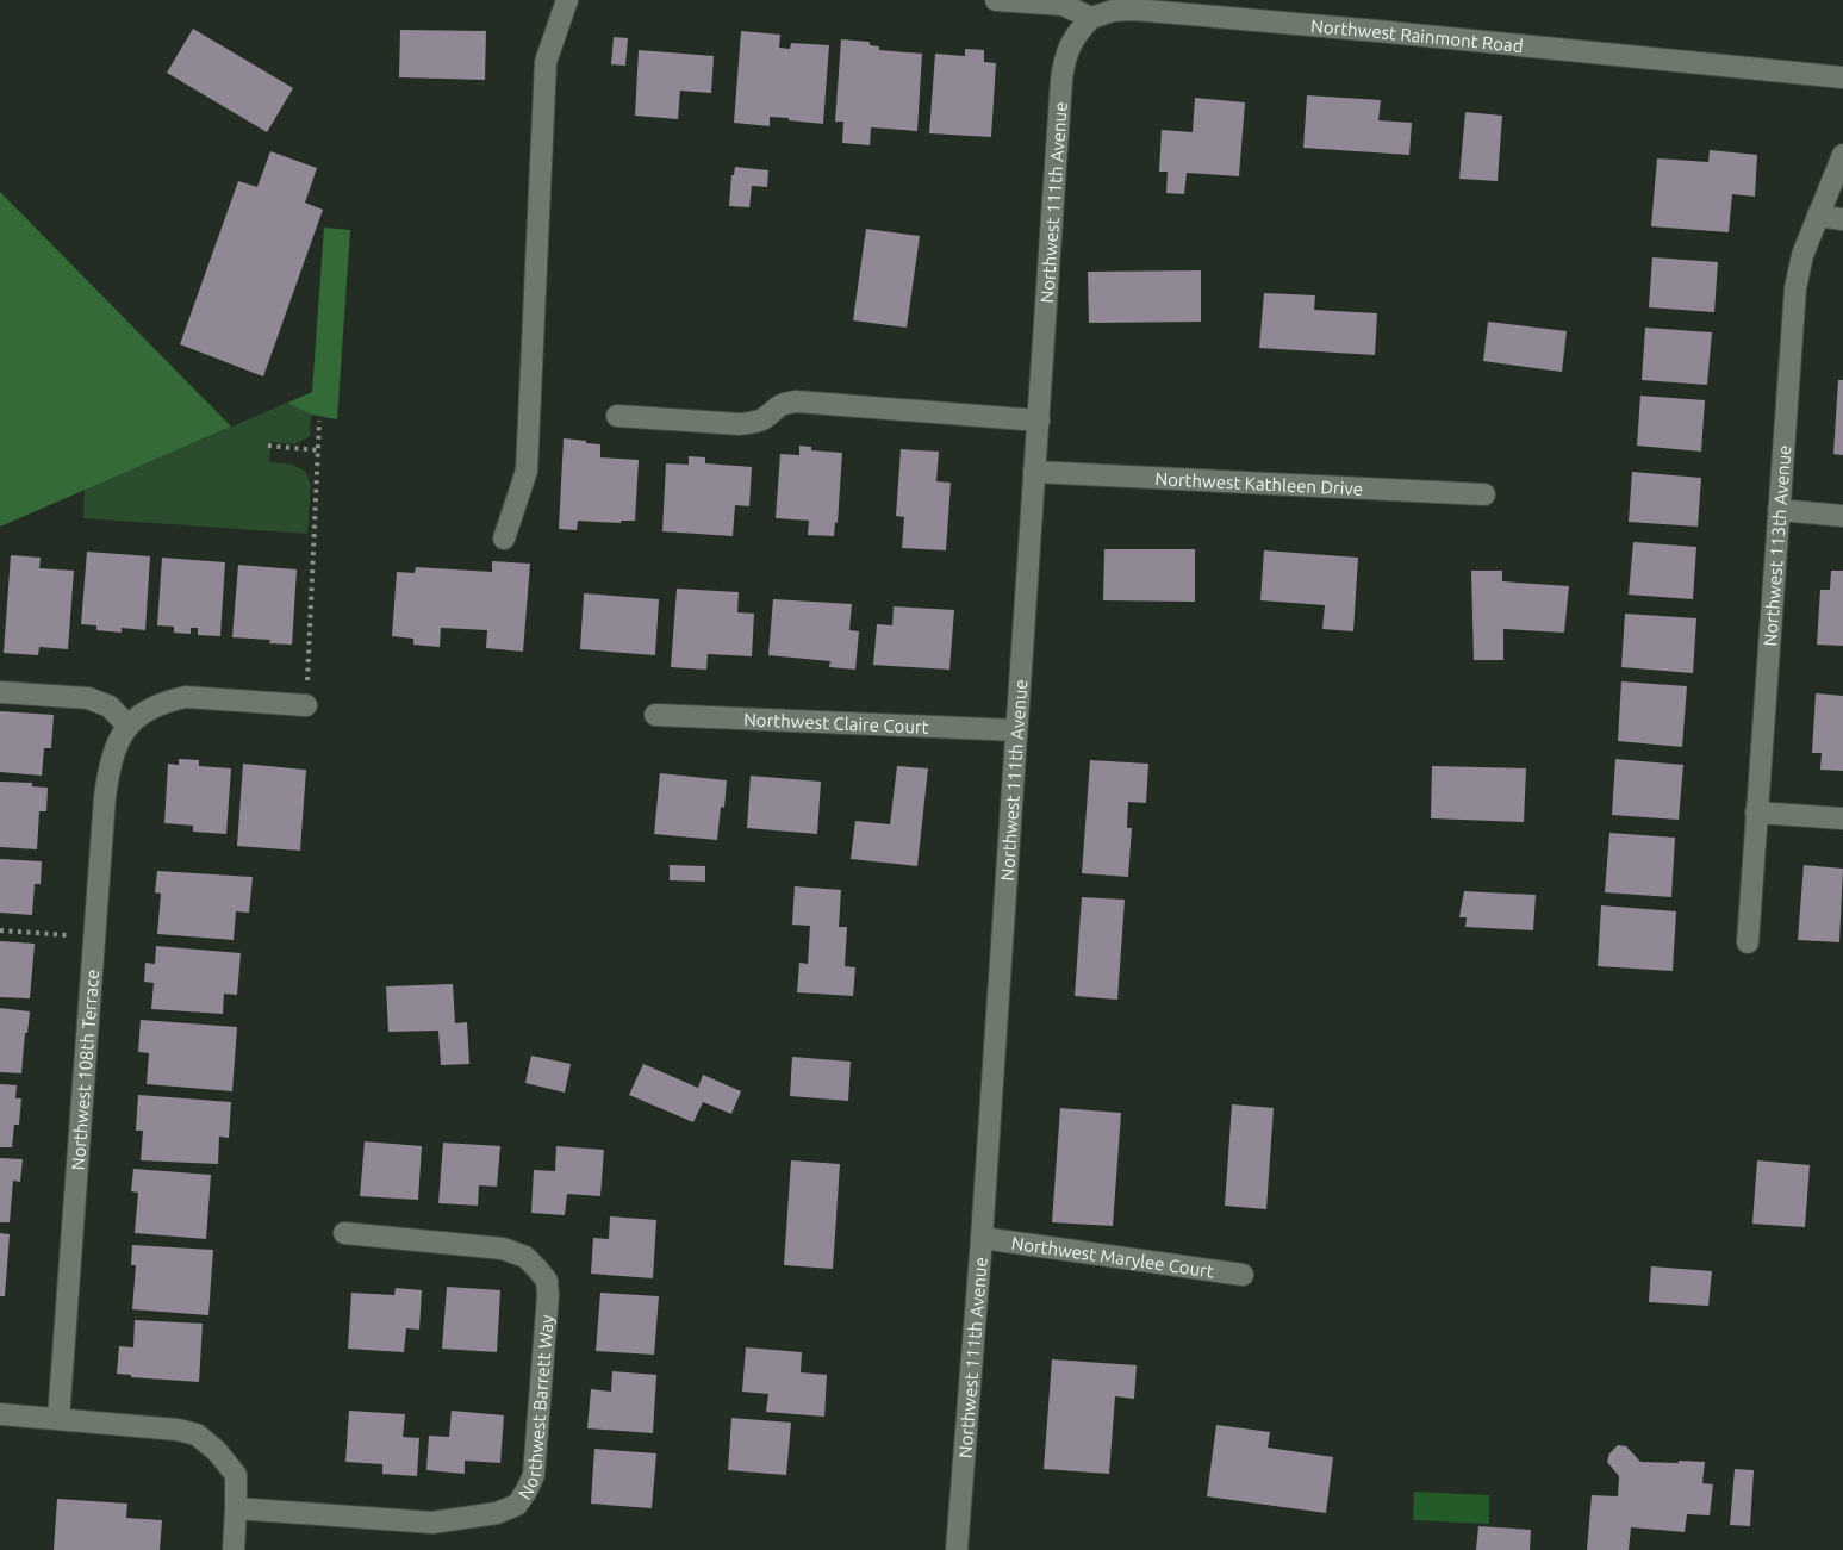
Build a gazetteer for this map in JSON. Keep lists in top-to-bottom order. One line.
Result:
{"streets":{"street":["Northwest Rainmont Road","Northwest 111th Avenue","Northwest Kathleen Drive","Northwest 113th Avenue","Northwest Claire Court","Northwest 108th Terrace","Northwest Marylee Court","Northwest Barrett Way"]},"crossings":[["Northwest Rainmont Road","Northwest 111th Avenue"],["Northwest 111th Avenue","Northwest Kathleen Drive"],["Northwest 111th Avenue","Northwest Claire Court"],["Northwest 111th Avenue","Northwest Marylee Court"]]}
